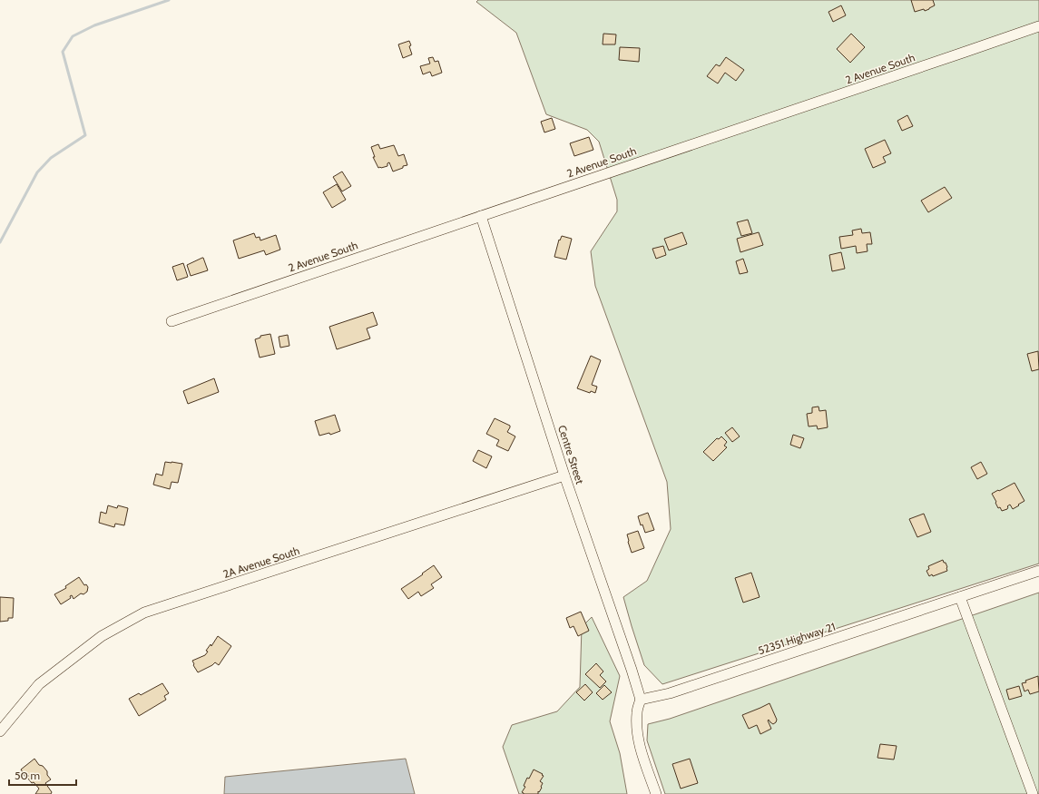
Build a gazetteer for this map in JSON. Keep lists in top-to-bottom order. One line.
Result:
{"streets":{"street":["2 Avenue South","Centre Street","2A Avenue South","52351 Highway 21"]},"crossings":[["2 Avenue South","Centre Street"],["Centre Street","2A Avenue South"],["Centre Street","52351 Highway 21"]],"scale_bar":"50 m"}
